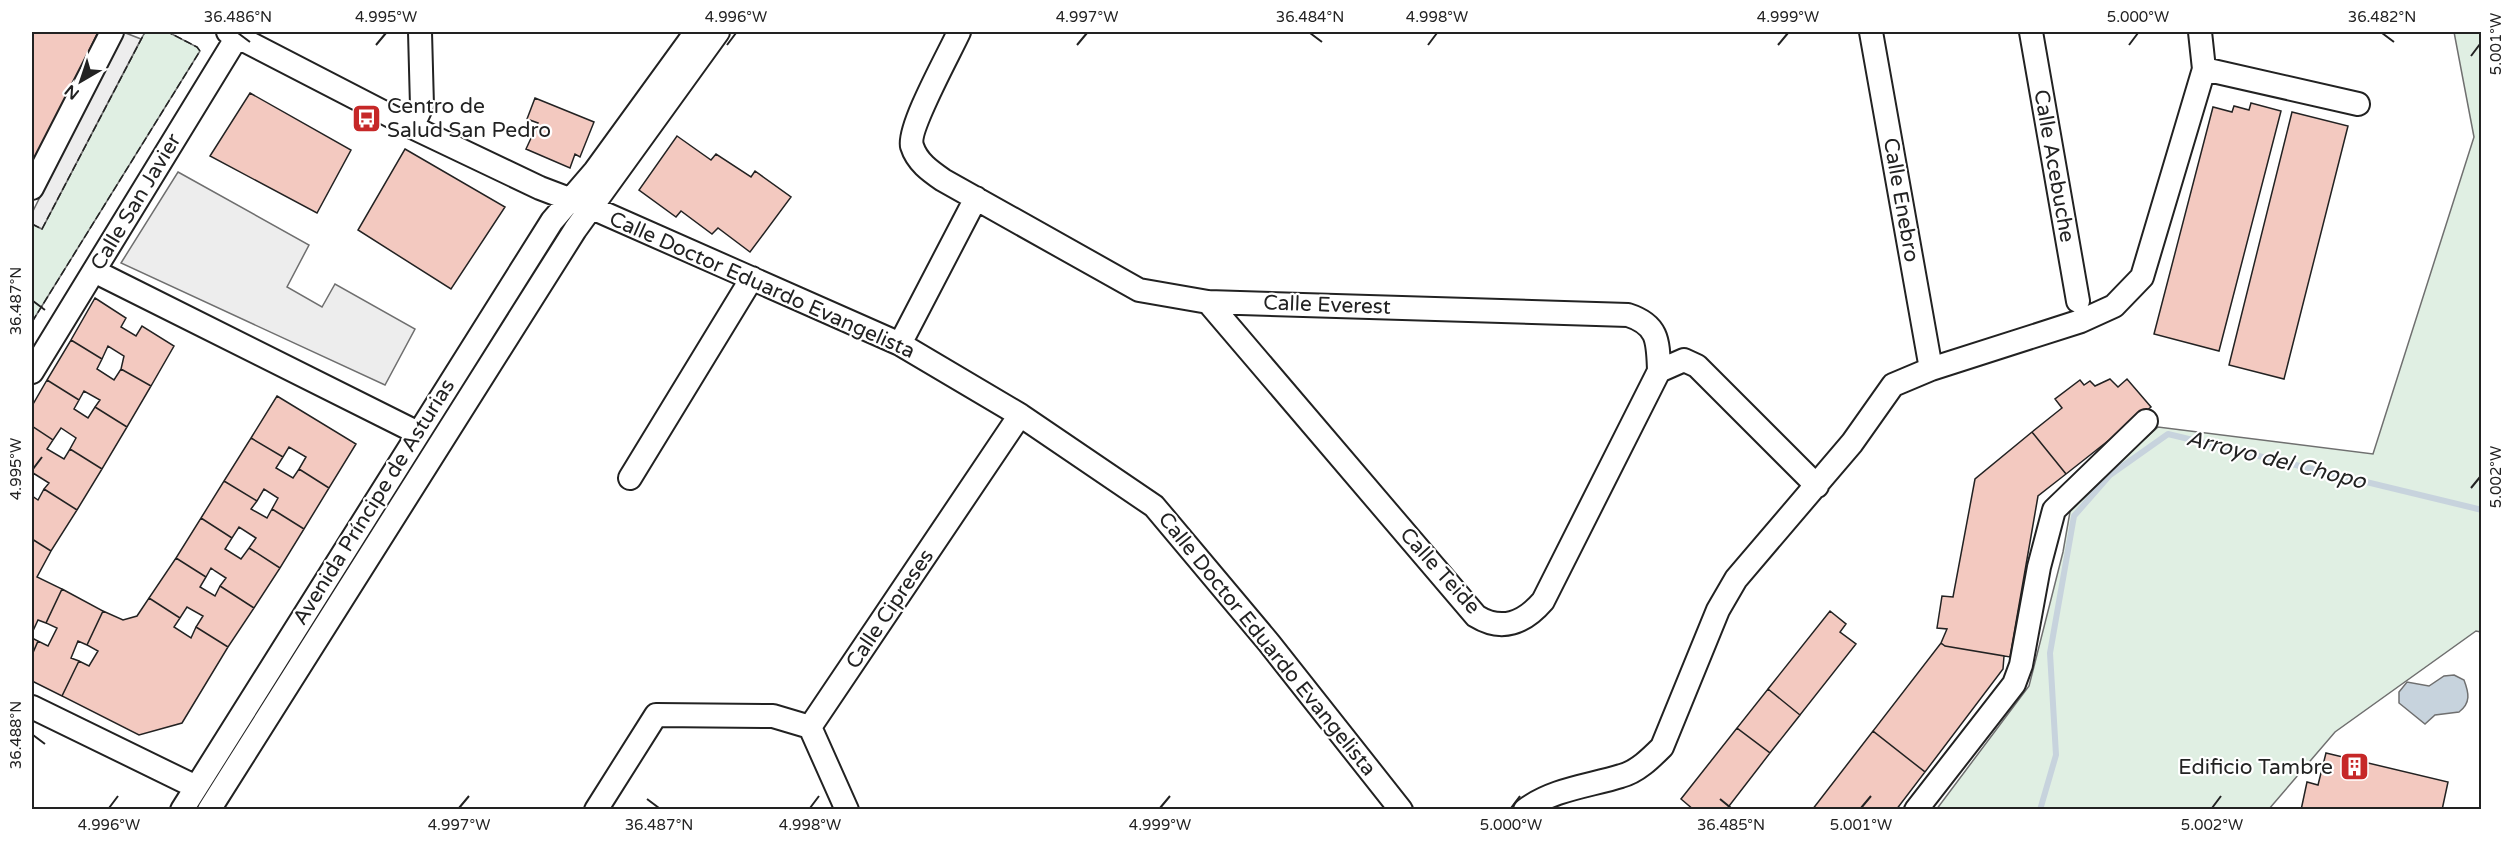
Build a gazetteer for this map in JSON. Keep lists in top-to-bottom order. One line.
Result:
{"streets":{"street":["Calle Acebuche","Calle Enebro","Calle San Javier","Calle Doctor Eduardo Evangelista","Calle Everest","Avenida Príncipe de Asturias","Calle Teide","Calle Cipreses"]},"crossings":[["Calle San Javier","Calle Doctor Eduardo Evangelista"],["Calle Doctor Eduardo Evangelista","Avenida Príncipe de Asturias"],["Calle Doctor Eduardo Evangelista","Calle Cipreses"],["Calle Everest","Calle Teide"]],"water":["Arroyo del Chopo"],"places":{"bus stop":["Centro de Salud San Pedro"],"building":["Edificio Tambre"]},"north":"bottom left","coordinates":["36.486°N","4.995°W","4.996°W","4.997°W","36.484°N","4.998°W","4.999°W","5.000°W","36.482°N","5.001°W","36.487°N","5.002°W","36.488°N","36.485°N"]}
